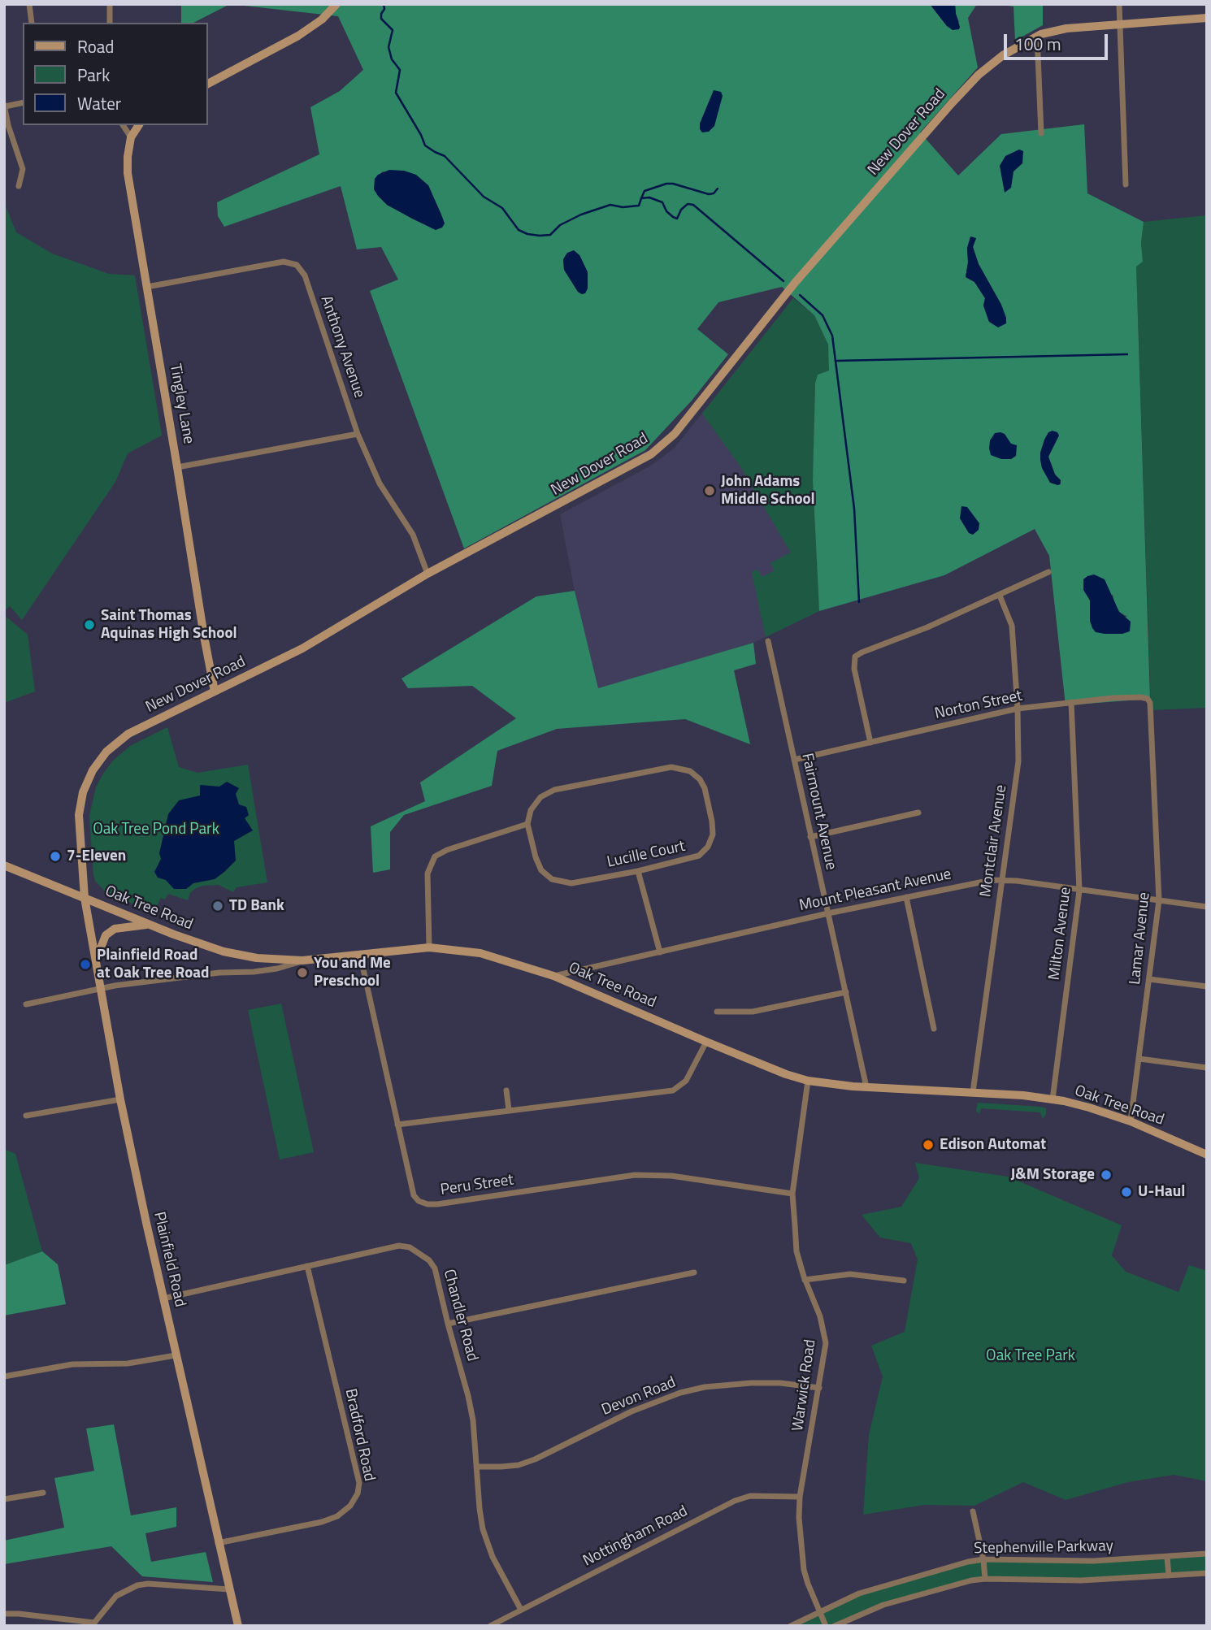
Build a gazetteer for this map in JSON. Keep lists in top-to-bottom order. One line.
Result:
{"streets":{"street":["New Dover Road","Anthony Avenue","Tingley Lane","Norton Street","Fairmount Avenue","Montclair Avenue","Lucille Court","Mount Pleasant Avenue","Oak Tree Road","Milton Avenue","Lamar Avenue","Peru Street","Plainfield Road","Chandler Road","Warwick Road","Devon Road","Bradford Road","Nottingham Road","Stephenville Parkway"]},"crossings":[["New Dover Road","Anthony Avenue"],["New Dover Road","Tingley Lane"],["New Dover Road","Oak Tree Road"],["New Dover Road","Plainfield Road"],["Anthony Avenue","Tingley Lane"],["Norton Street","Fairmount Avenue"],["Norton Street","Montclair Avenue"],["Norton Street","Milton Avenue"],["Norton Street","Lamar Avenue"],["Fairmount Avenue","Mount Pleasant Avenue"],["Fairmount Avenue","Oak Tree Road"],["Montclair Avenue","Mount Pleasant Avenue"],["Montclair Avenue","Oak Tree Road"],["Mount Pleasant Avenue","Oak Tree Road"],["Mount Pleasant Avenue","Milton Avenue"],["Mount Pleasant Avenue","Lamar Avenue"],["Oak Tree Road","Milton Avenue"],["Oak Tree Road","Lamar Avenue"],["Oak Tree Road","Peru Street"],["Oak Tree Road","Plainfield Road"],["Oak Tree Road","Warwick Road"],["Peru Street","Warwick Road"],["Plainfield Road","Chandler Road"],["Plainfield Road","Bradford Road"],["Chandler Road","Devon Road"],["Chandler Road","Bradford Road"],["Chandler Road","Nottingham Road"],["Warwick Road","Devon Road"],["Warwick Road","Nottingham Road"],["Warwick Road","Stephenville Parkway"]],"parks":["Oak Tree Pond Park","Oak Tree Park"],"places":["John Adams Middle School","Saint Thomas Aquinas High School","7-Eleven","TD Bank","Plainfield Road at Oak Tree Road","You and Me Preschool","Edison Automat","J&M Storage","U-Haul"],"legend":["Road","Park","Water"],"scale_bar":"100 m"}
